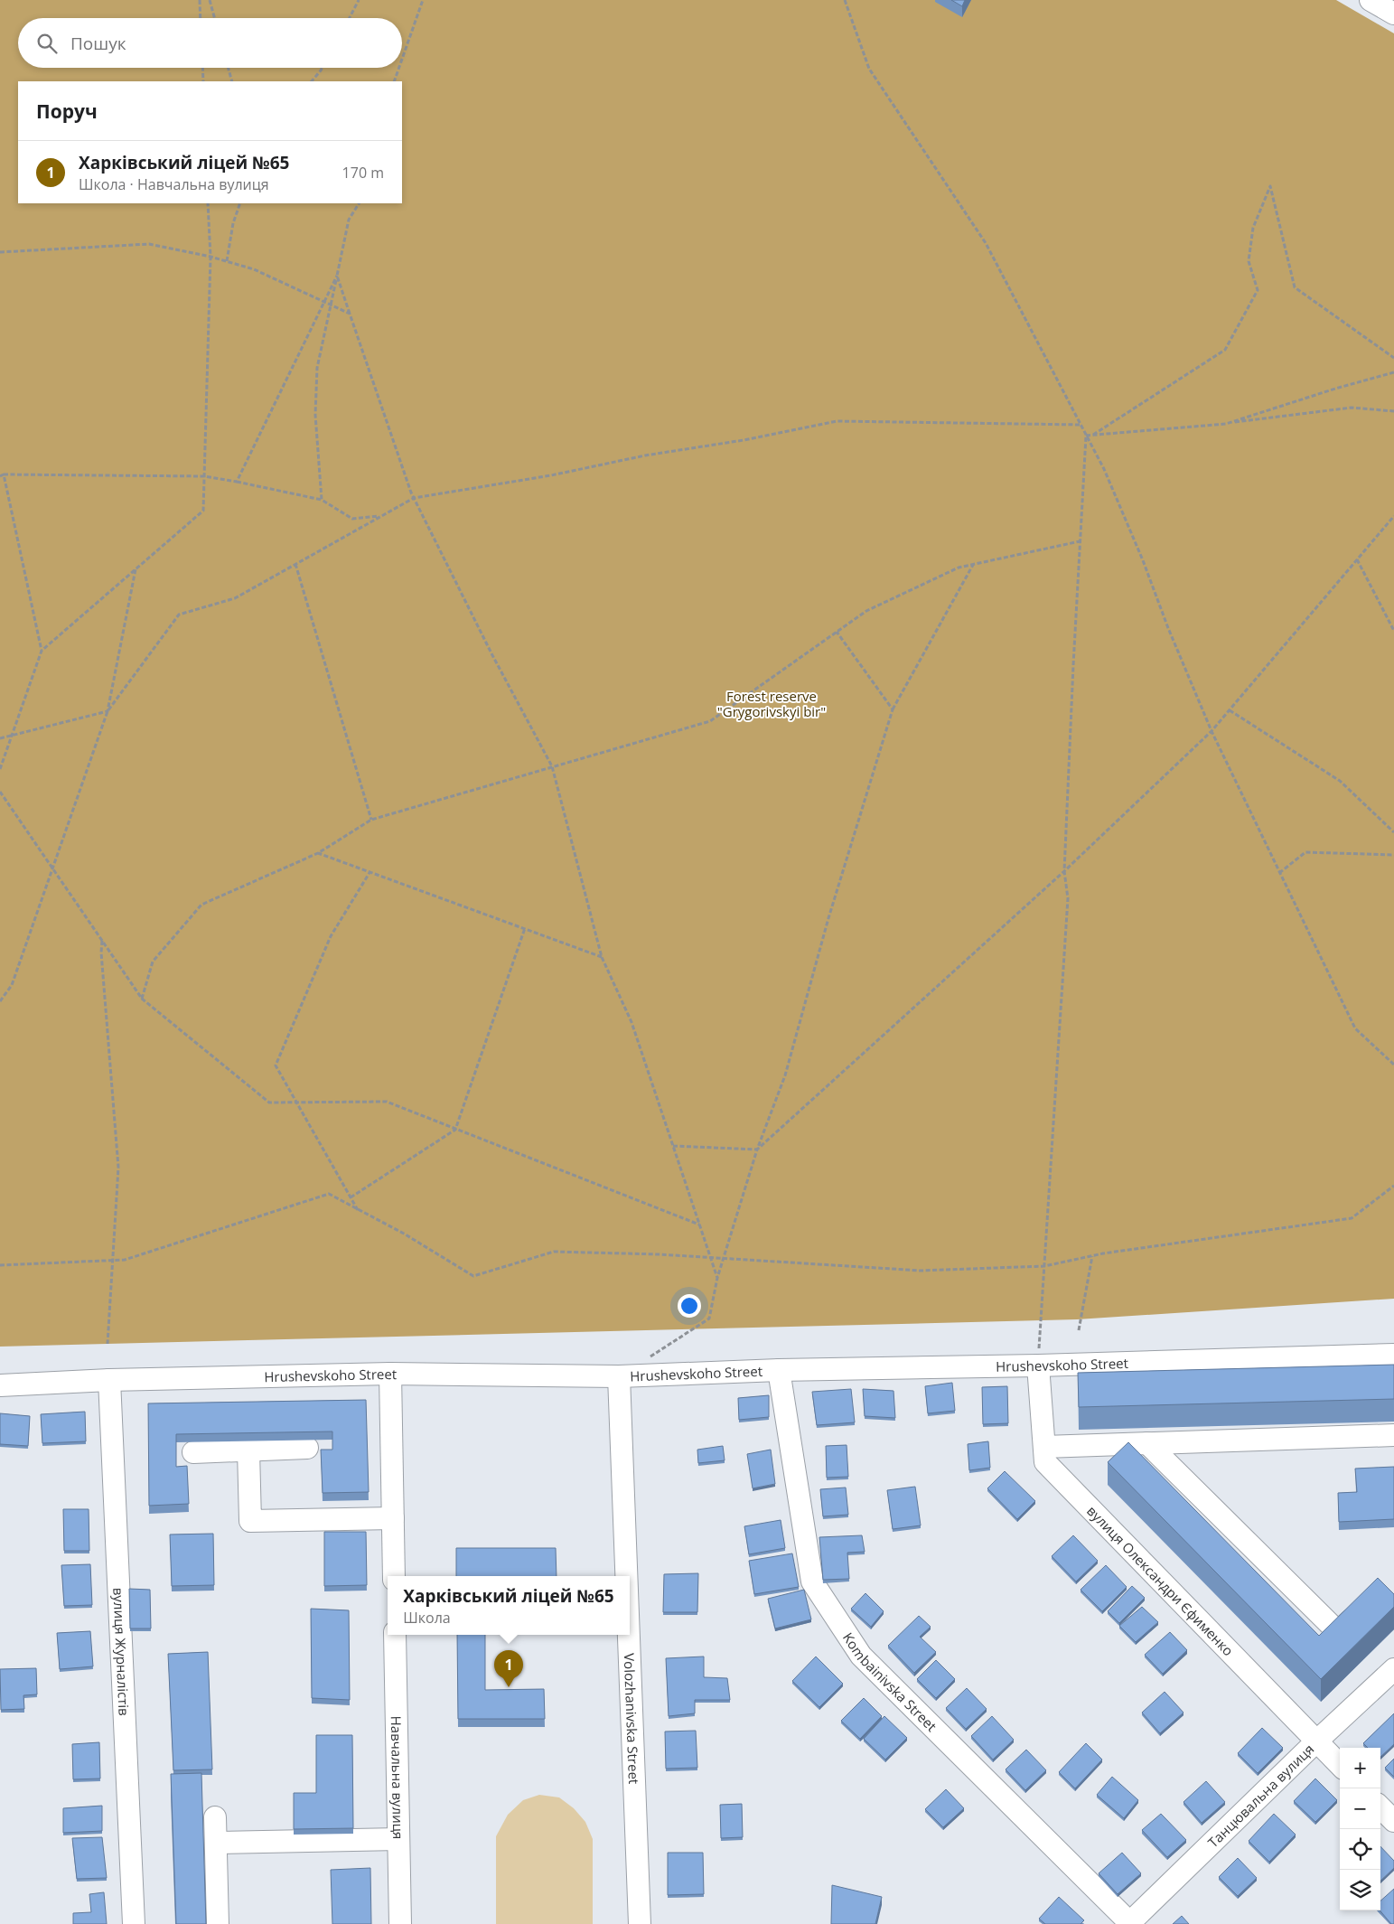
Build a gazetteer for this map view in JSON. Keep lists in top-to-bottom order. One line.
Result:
{"streets":{"street":["Hrushevskoho Street","вулиця Олександри Єфименко","вулиця Журналістів","Kombainivska Street","Volozhanivska Street","Навчальна вулиця","Танцювальна вулиця"]},"crossings":[["Hrushevskoho Street","вулиця Олександри Єфименко"],["Hrushevskoho Street","вулиця Журналістів"],["Hrushevskoho Street","Kombainivska Street"],["Hrushevskoho Street","Volozhanivska Street"],["вулиця Олександри Єфименко","Танцювальна вулиця"],["Kombainivska Street","Танцювальна вулиця"]],"parks":["Forest reserve \"Grygorivskyi bir\""],"page":{"search":"Пошук","heading":"Поруч","list":[{"mark":"1","name":"Харківський ліцей №65","note":"Школа · Навчальна вулиця","value":"170 m"}],"popup":["Харківський ліцей №65","Школа"],"pins":"1","map_buttons":["+","−"]}}
